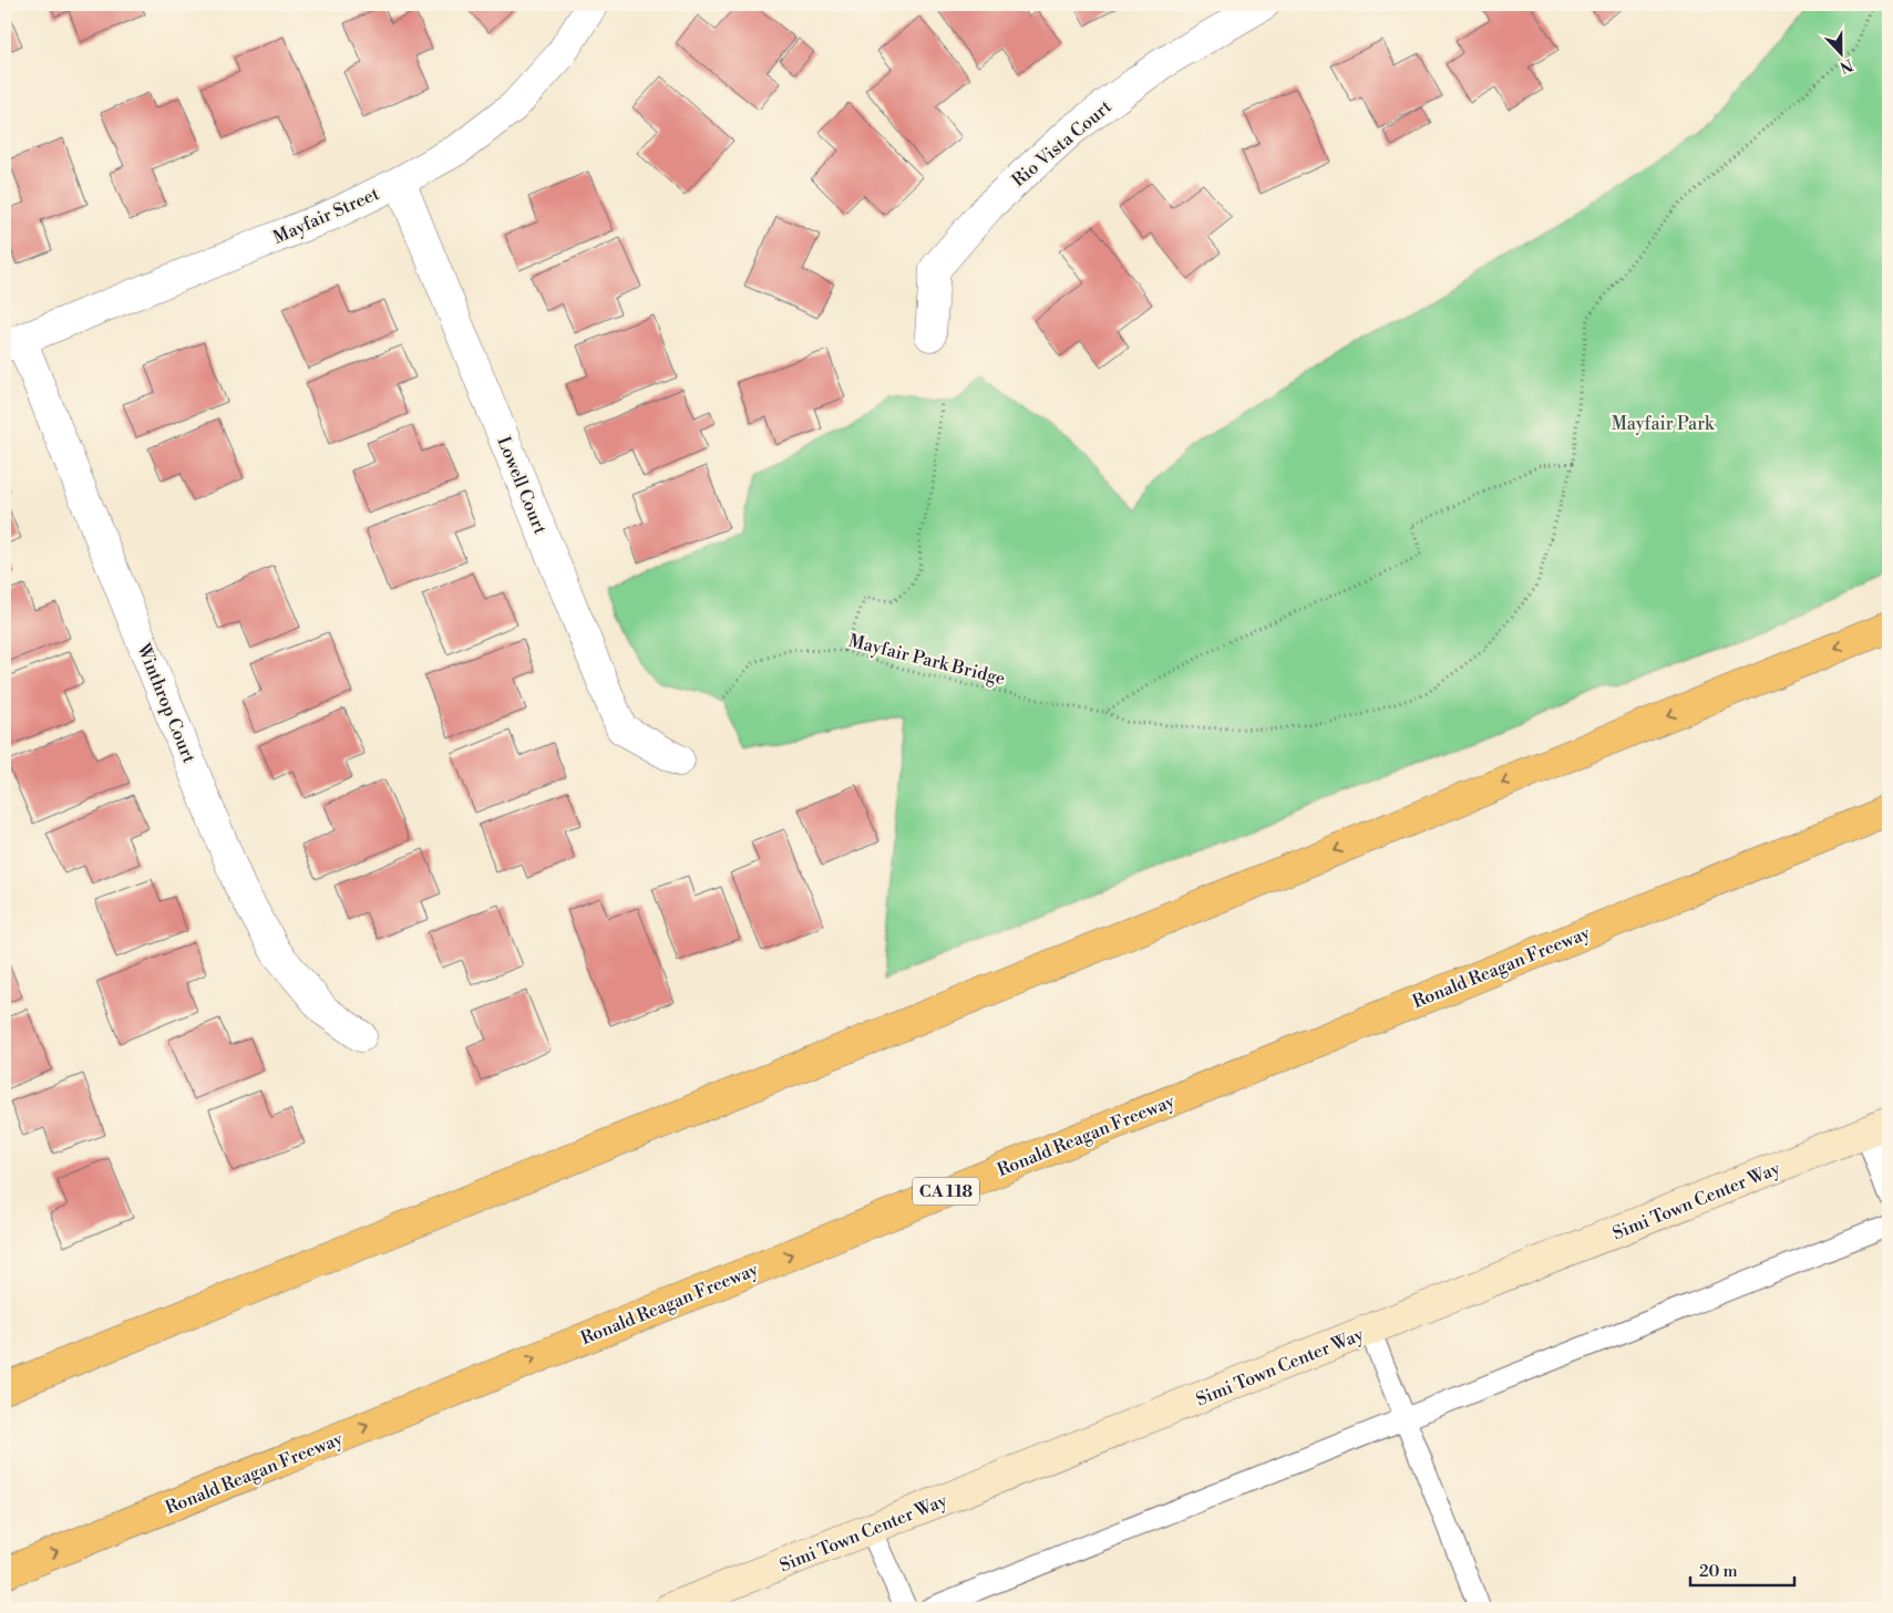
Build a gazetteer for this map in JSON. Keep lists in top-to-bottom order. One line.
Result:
{"streets":{"highway":["Ronald Reagan Freeway","CA 118"],"street":["Rio Vista Court","Mayfair Street","Lowell Court","Winthrop Court","Simi Town Center Way"],"path":["Mayfair Park Bridge"]},"crossings":[["Mayfair Street","Lowell Court"],["Mayfair Street","Winthrop Court"]],"parks":["Mayfair Park"],"scale_bar":"20 m","north":"bottom"}
